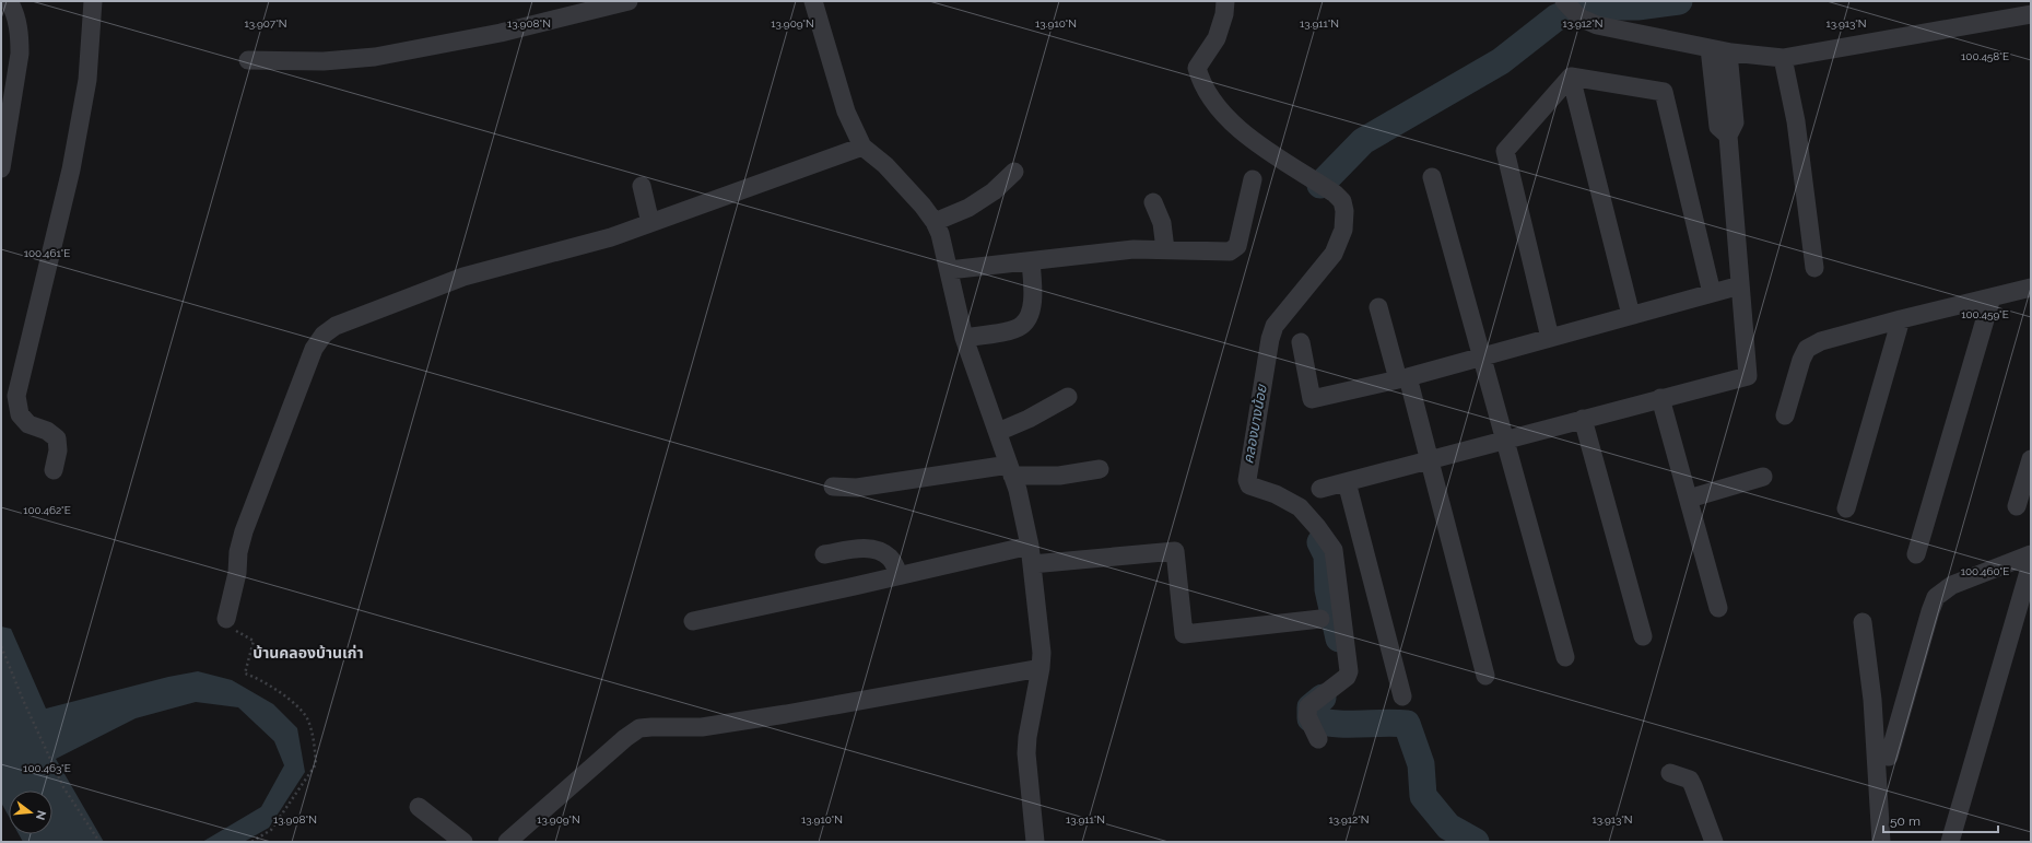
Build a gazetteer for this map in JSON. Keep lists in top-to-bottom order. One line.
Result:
{"districts":["บ้านคลองบ้านเก่า"],"water":["คลองบางน้อย"],"scale_bar":"50 m","north":"right","coordinates":["13.907°N","13.908°N","13.909°N","13.910°N","13.911°N","13.912°N","13.913°N","100.458°E","100.461°E","100.459°E","100.462°E","100.460°E","100.463°E"]}
